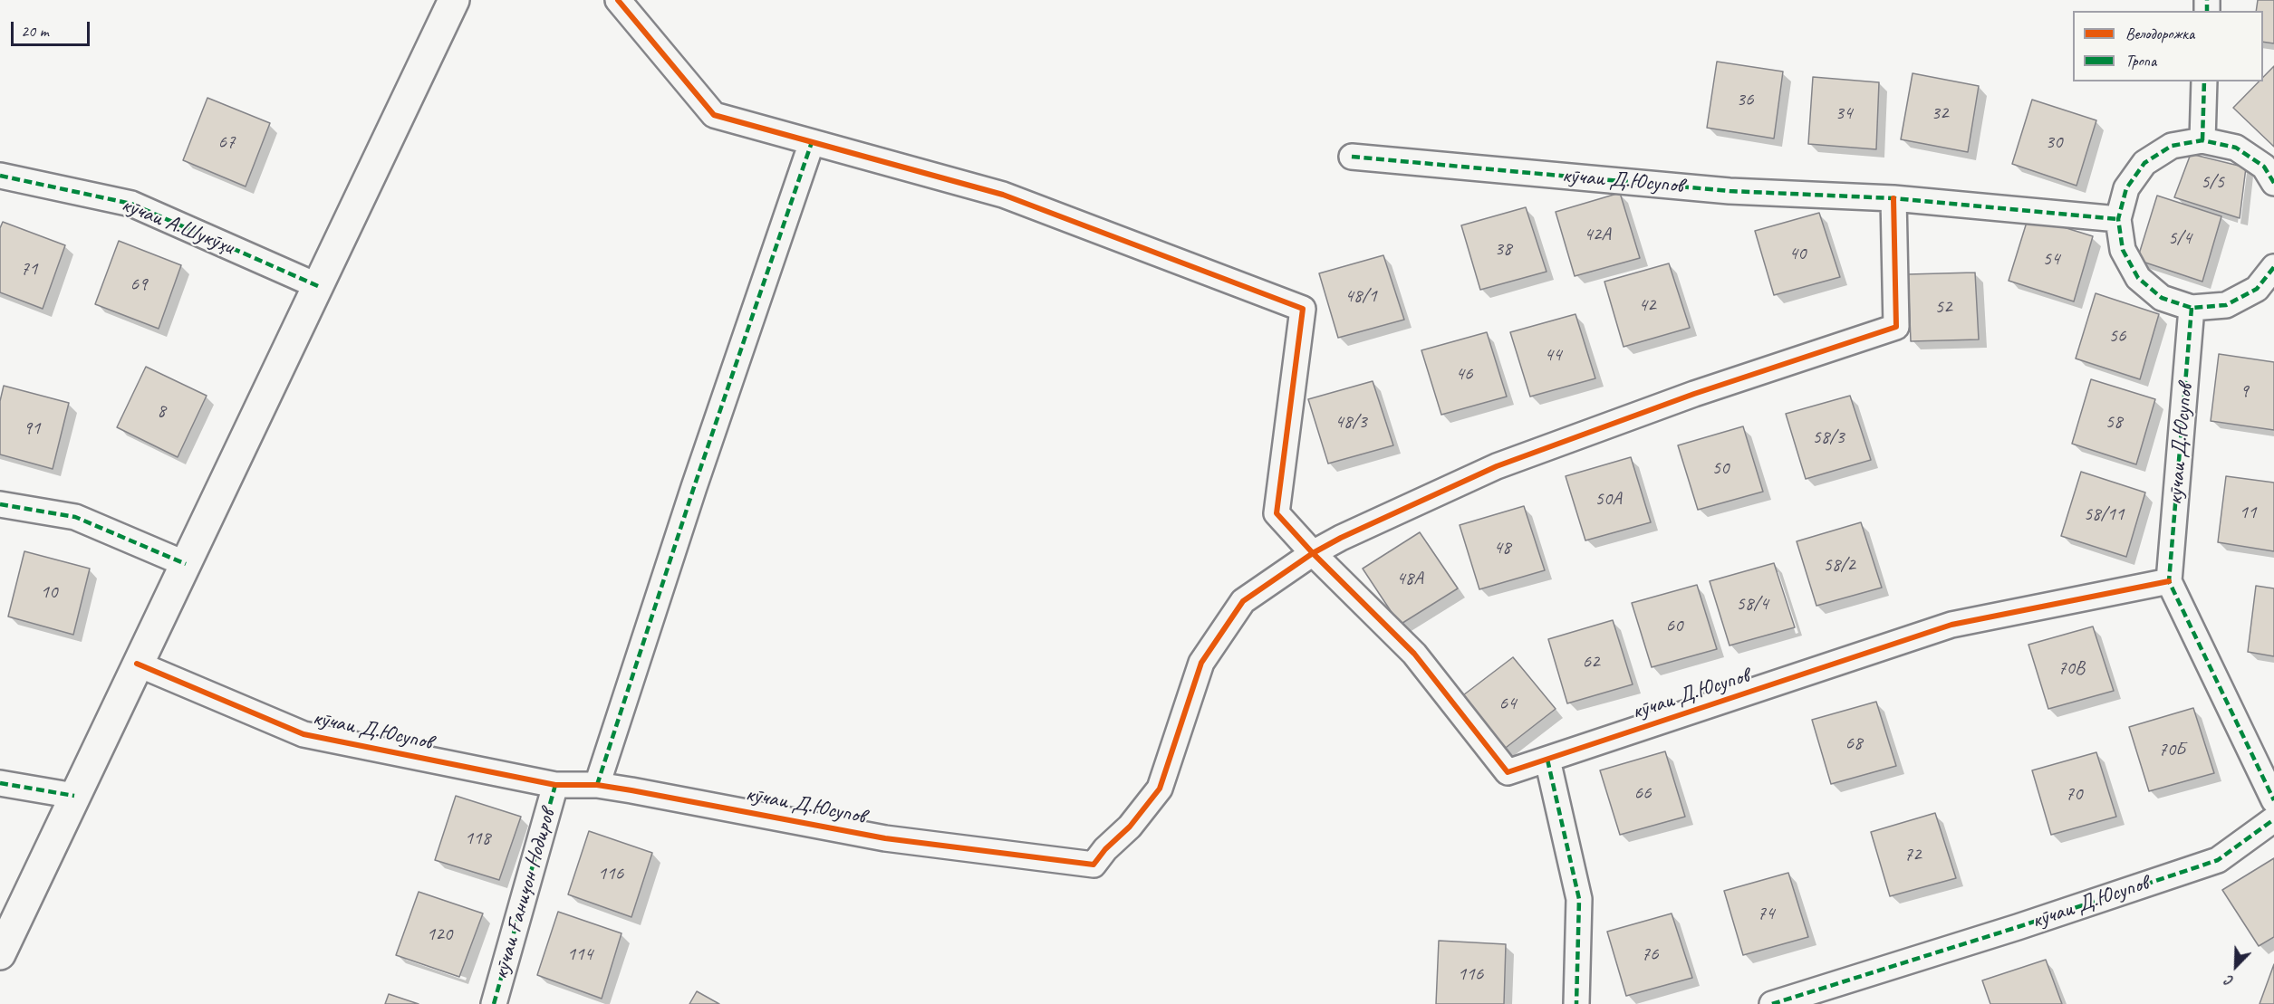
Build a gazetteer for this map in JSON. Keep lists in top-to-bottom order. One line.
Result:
{"streets":{"street":["кӯчаи Д.Юсупов","кӯчаи А.Шукӯҳи","кӯчаи Ғаниҷон Нодиров"]},"crossings":[["кӯчаи Д.Юсупов","кӯчаи Ғаниҷон Нодиров"]],"house_numbers":["36","34","32","67","30","5/5","42А","5/4","38","40","54","71","69","48/1","42","52","56","44","46","9","8","48/3","58","91","58/3","50","50А","11","58/11","48","58/2","48А","10","58/4","60","62","70В","64","68","70Б","66","70","118","72","116","74","120","114","76","116"],"legend":["Велодорожка","Тропа"],"scale_bar":"20 m","north":"bottom left"}
